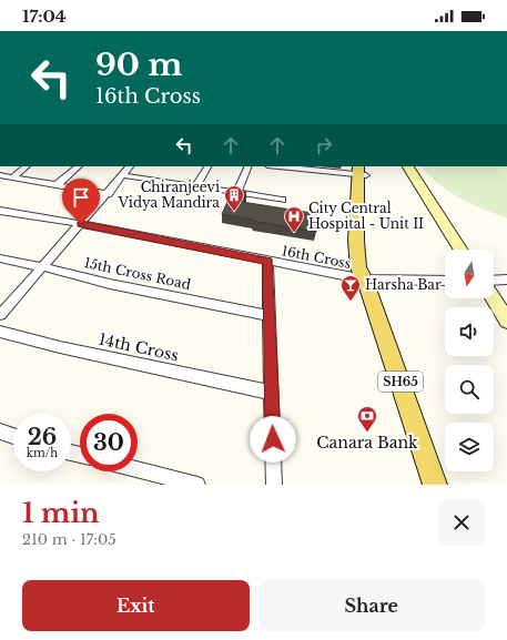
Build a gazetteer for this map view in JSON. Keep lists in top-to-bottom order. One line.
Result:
{"streets":{"main road":["SH65"],"street":["16th Cross","15th Cross Road","14th Cross"]},"crossings":[["16th Cross","SH65"]],"places":{"building":["Chiranjeevi Vidya Mandira"],"hospital":["City Central Hospital - Unit II"],"bar":["Harsha Bar"],"bank":["Canara Bank"]},"north":"bottom","page":{"status":"17:04","turn":["90 m","16th Cross"],"speed":"26 km/h","limit":"30","heading":["1 min","210 m · 17:05"],"buttons":["Exit","Share"]}}
